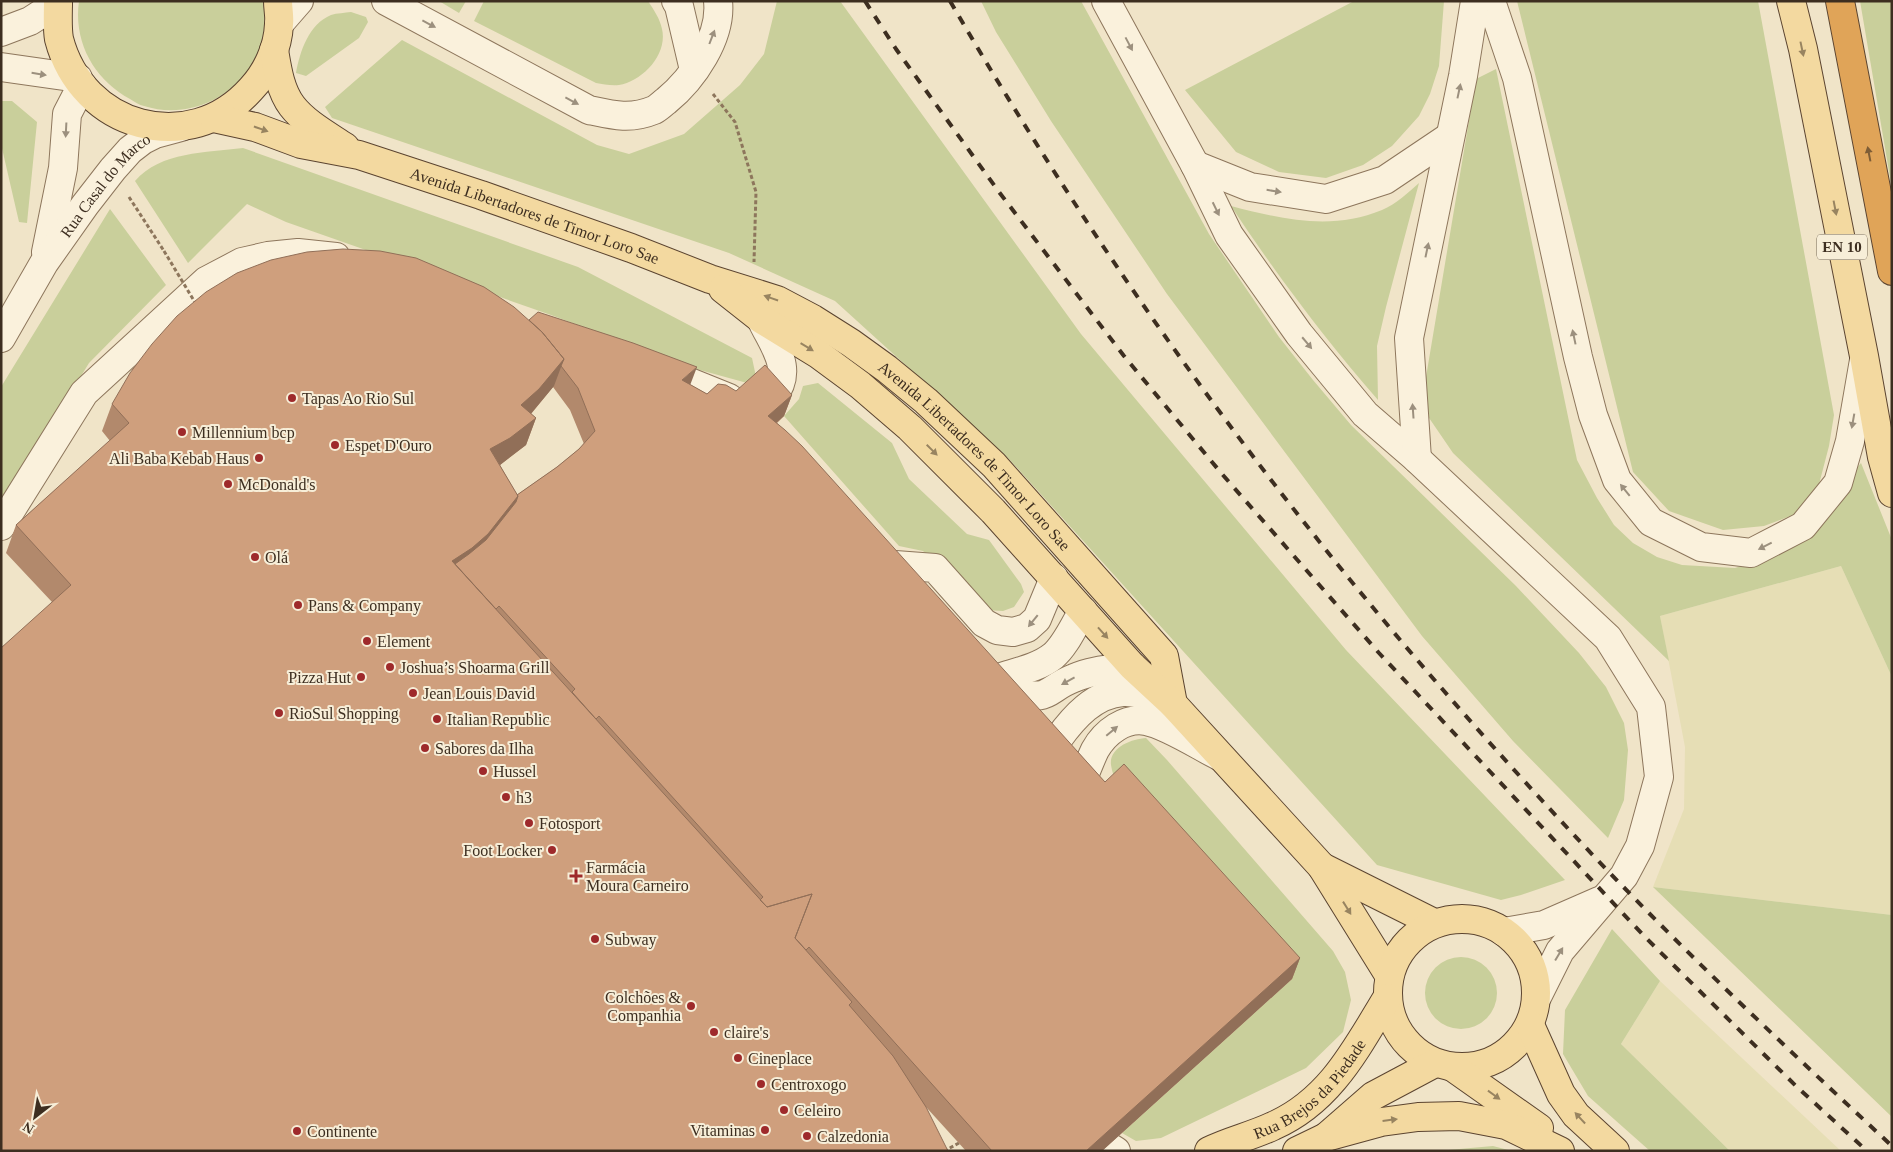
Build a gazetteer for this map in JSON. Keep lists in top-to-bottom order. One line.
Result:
{"streets":{"main road":["Avenida Libertadores de Timor Loro Sae","EN 10","Rua Brejos da Piedade"],"street":["Rua Casal do Marco"]},"crossings":[["Avenida Libertadores de Timor Loro Sae","Rua Brejos da Piedade"]],"one_way":["Rua Casal do Marco"],"places":{"other":["Tapas Ao Rio Sul","Millennium bcp","Espet D'Ouro","Ali Baba Kebab Haus","McDonald's","Olá","Pans & Company","Element","Joshua’s Shoarma Grill","Pizza Hut","Jean Louis David","RioSul Shopping","Italian Republic","Sabores da Ilha","Hussel","h3","Fotosport","Foot Locker","Subway","Colchões & Companhia","claire's","Cineplace","Centroxogo","Celeiro","Vitaminas","Continente","Calzedonia"],"health":["Farmácia Moura Carneiro"]},"north":"bottom left"}
